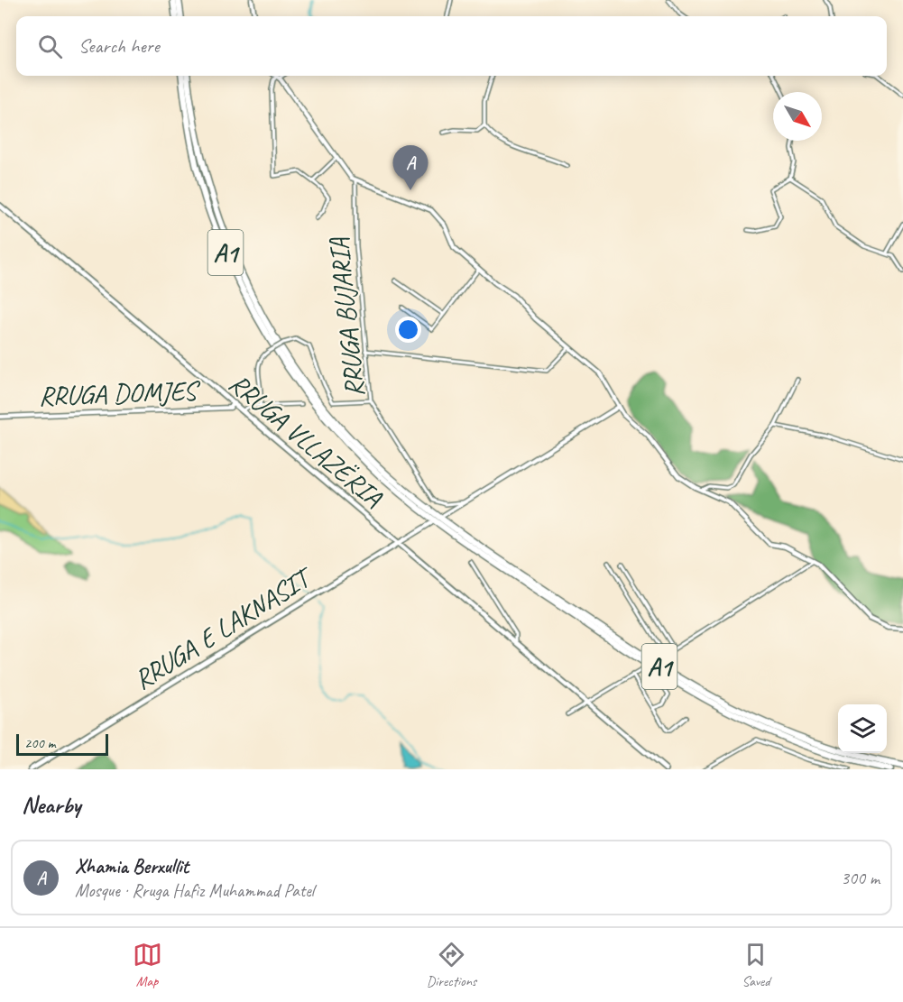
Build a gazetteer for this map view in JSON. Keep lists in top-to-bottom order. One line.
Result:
{"streets":{"highway":["A1"],"main road":["RRUGA VLLAZËRIA","RRUGA E LAKNASIT"],"street":["RRUGA BUJARIA","RRUGA DOMJES"]},"crossings":[["RRUGA DOMJES","RRUGA VLLAZËRIA"],["RRUGA VLLAZËRIA","RRUGA E LAKNASIT"]],"scale_bar":"200 m","north":"bottom right","page":{"search":"Search here","pins":"A","scale":"200 m","heading":"Nearby","list":[{"mark":"A","name":"Xhamia Berxullit","note":"Mosque · Rruga Hafiz Muhammad Patel","value":"300 m"}],"nav":["Map","Directions","Saved"]}}
